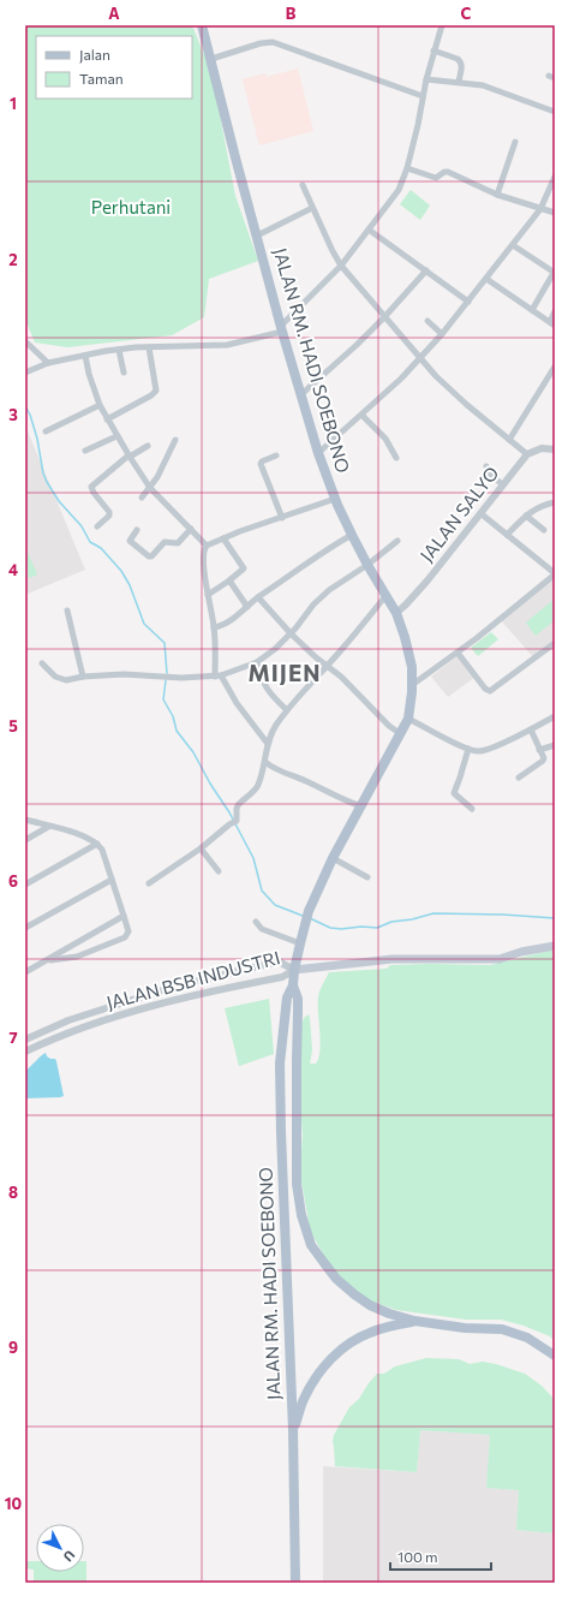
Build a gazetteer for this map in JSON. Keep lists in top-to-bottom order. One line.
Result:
{"streets":{"main road":["JALAN RM. HADI SOEBONO"],"street":["JALAN SALYO","JALAN BSB INDUSTRI"]},"crossings":[["JALAN RM. HADI SOEBONO","JALAN SALYO"],["JALAN RM. HADI SOEBONO","JALAN BSB INDUSTRI"]],"districts":["MIJEN"],"parks":["Perhutani"],"legend":["Jalan","Taman"],"scale_bar":"100 m","north":"bottom right","grid":{"columns":["A","B","C"],"rows":["1","2","3","4","5","6","7","8","9","10"]}}
